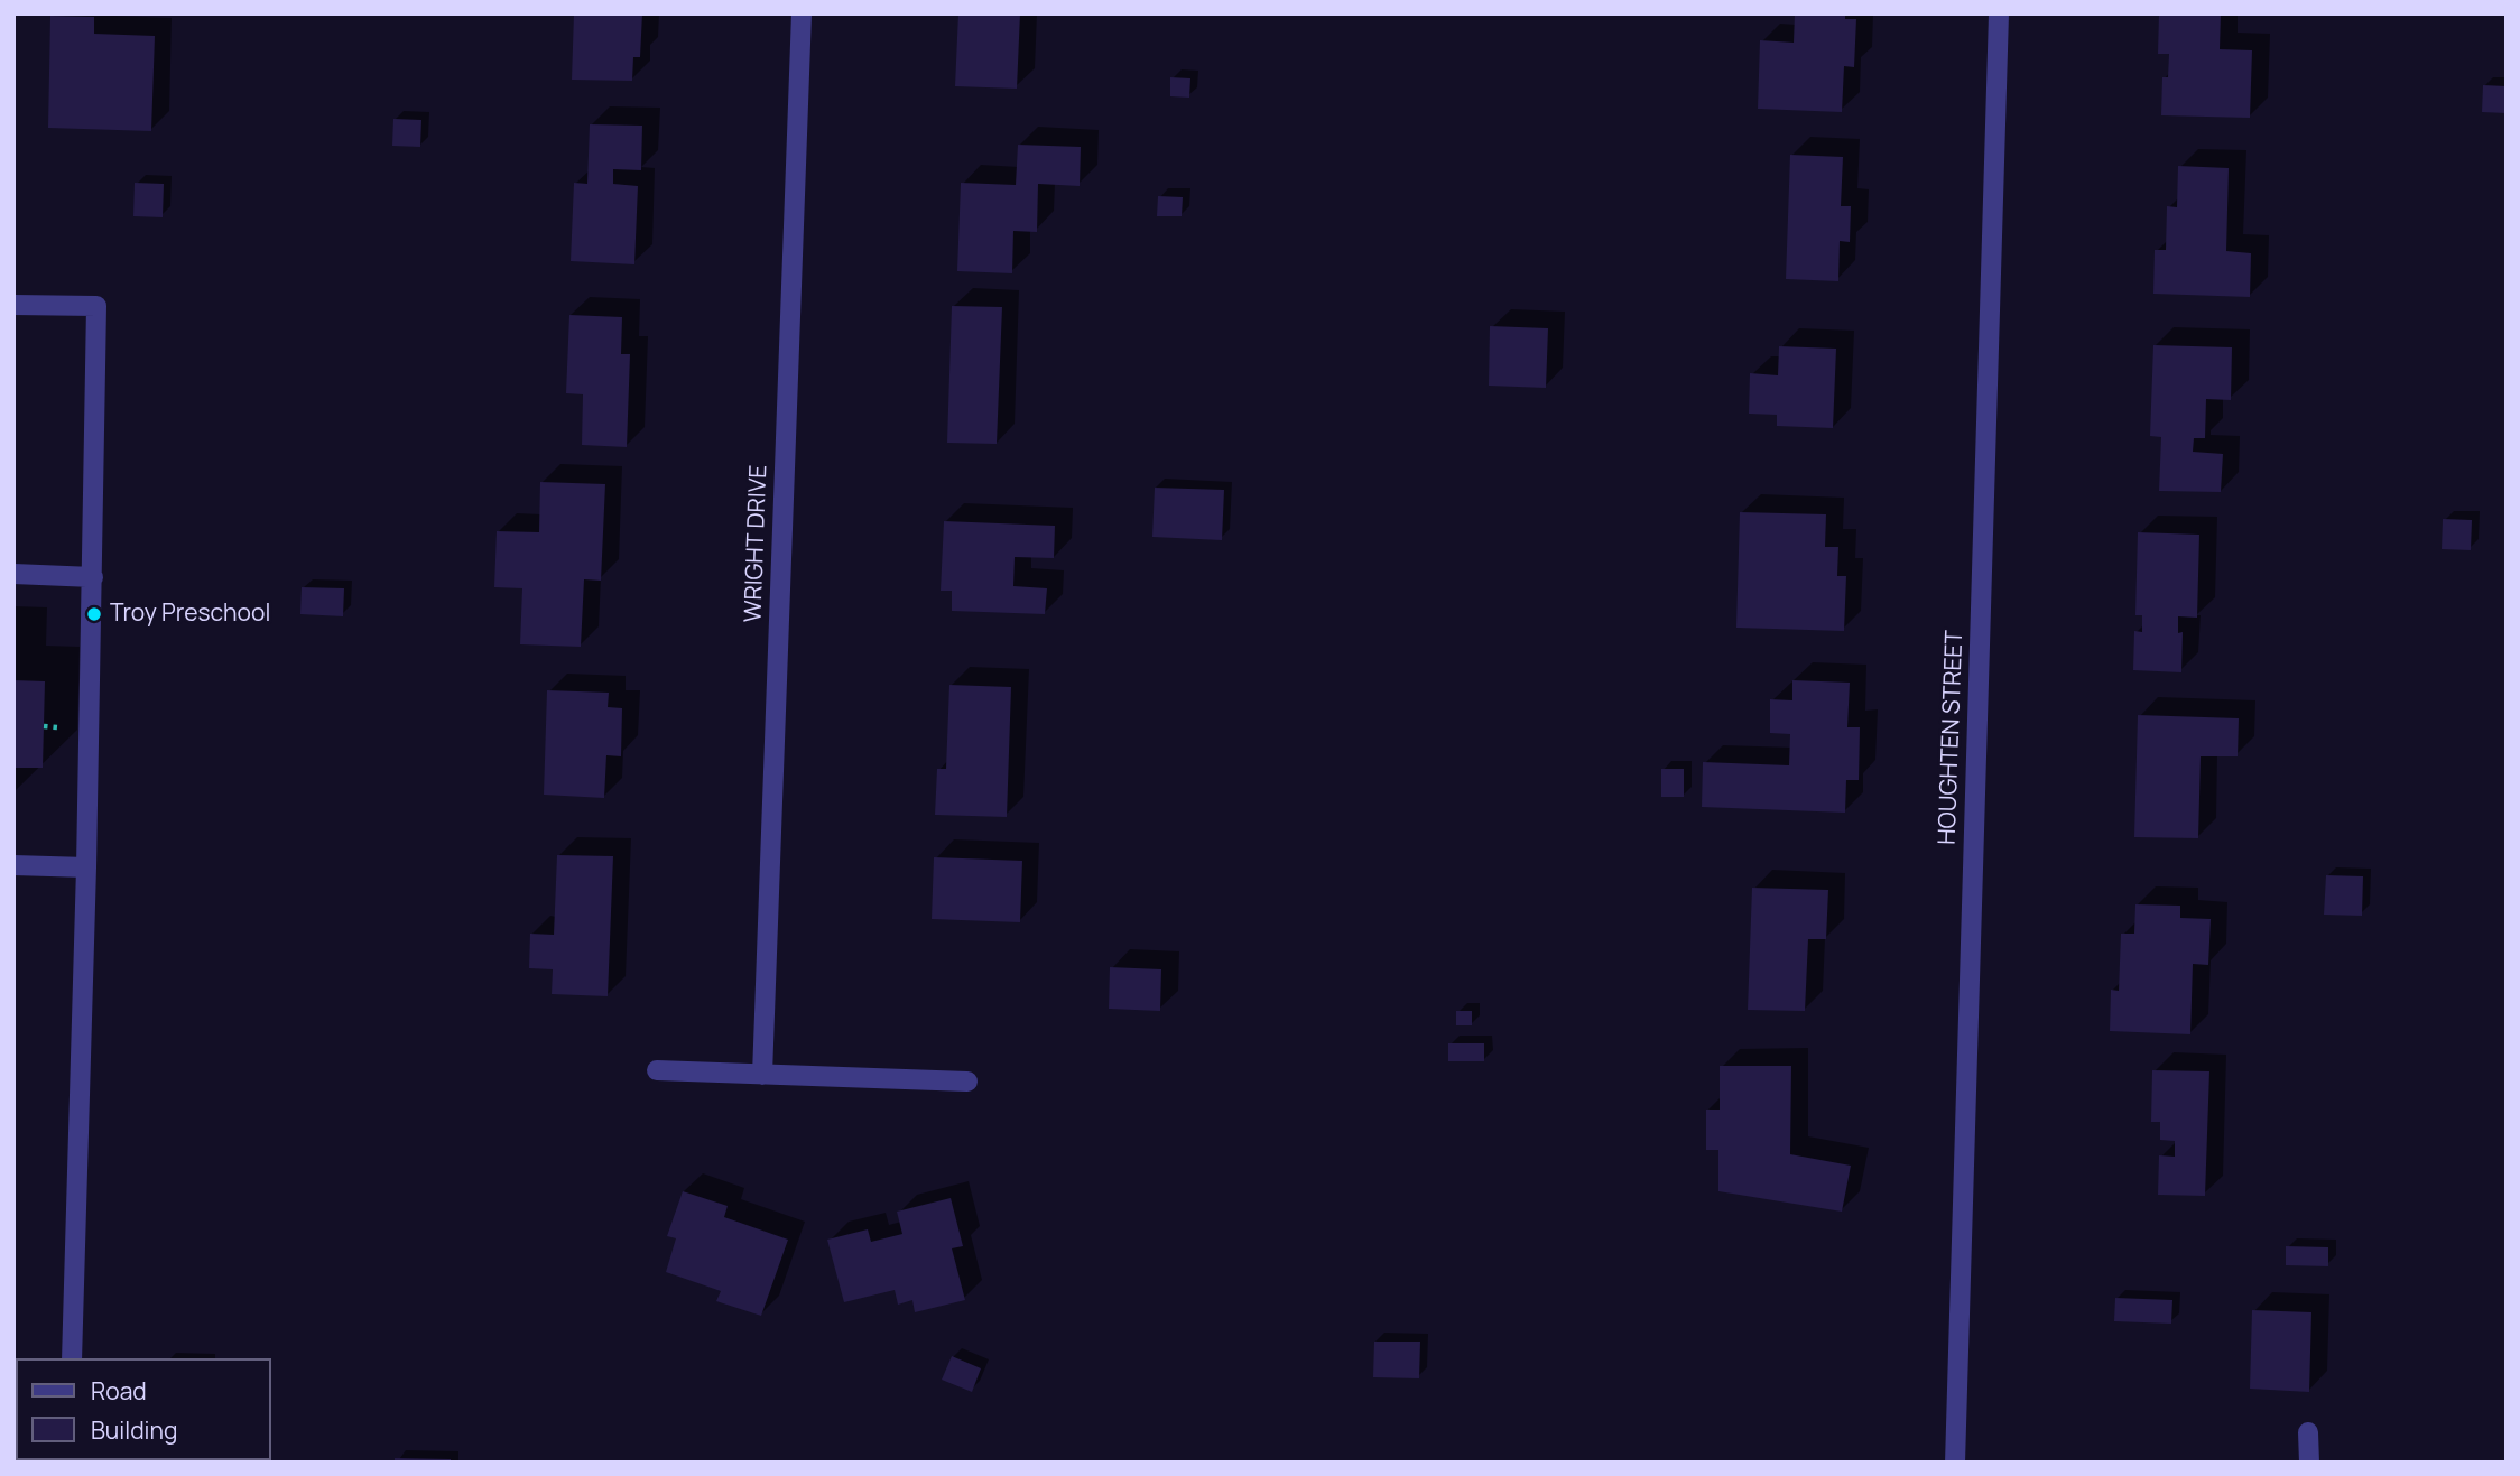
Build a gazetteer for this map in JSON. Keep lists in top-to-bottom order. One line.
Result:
{"streets":{"street":["WRIGHT DRIVE","HOUGHTEN STREET"]},"places":["Troy Preschool"],"legend":["Road","Building"]}
